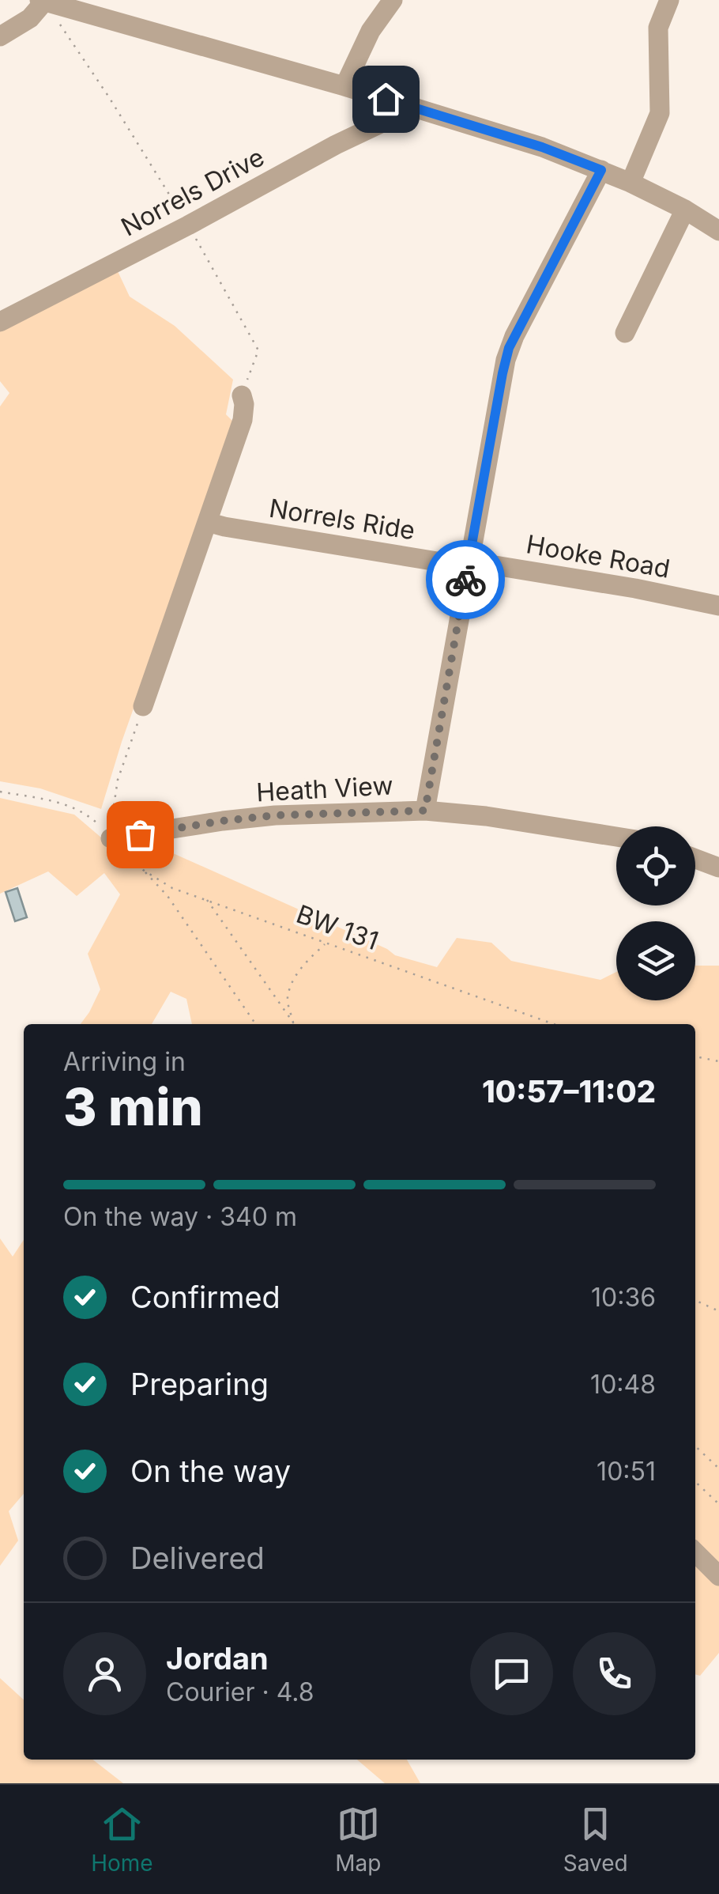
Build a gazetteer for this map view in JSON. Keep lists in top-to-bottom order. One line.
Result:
{"streets":{"street":["Norrels Drive","Norrels Ride","Hooke Road","Heath View"],"path":["BW 131"]},"crossings":[["Norrels Ride","Hooke Road"],["Heath View","BW 131"]],"page":{"heading":["3 min","Arriving in","10:57–11:02"],"panel":["Jordan","Courier · 4.8"],"bar":"On the way · 340 m","list":[["Confirmed","10:36"],["Preparing","10:48"],["On the way","10:51"],"Delivered"],"tabs":["Home","Map","Saved"]}}
